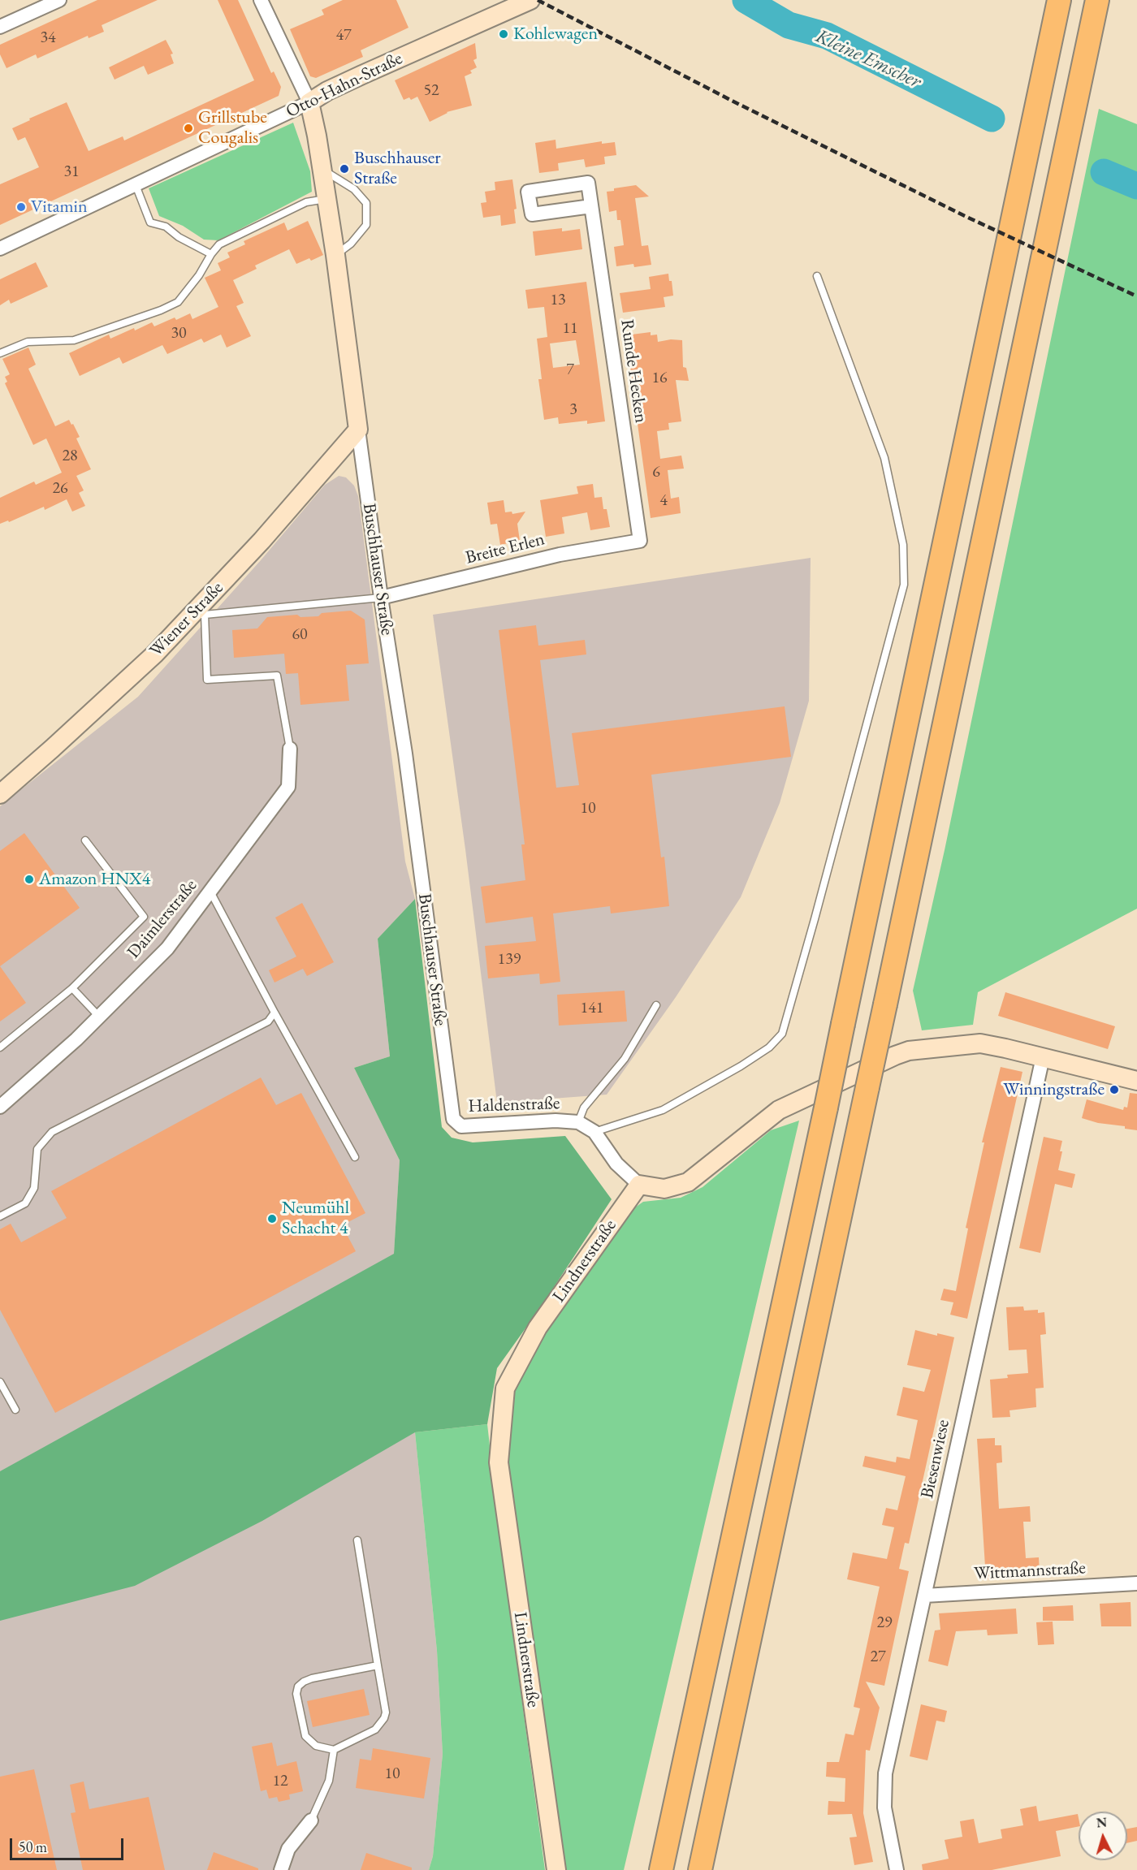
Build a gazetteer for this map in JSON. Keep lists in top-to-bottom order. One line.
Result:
{"streets":{"street":["Otto-Hahn-Straße","Runde Hecken","Breite Erlen","Buschhauser Straße","Wiener Straße","Daimlerstraße","Haldenstraße","Lindnerstraße","Biesenwiese","Wittmannstraße"]},"crossings":[["Otto-Hahn-Straße","Buschhauser Straße"],["Runde Hecken","Breite Erlen"],["Breite Erlen","Buschhauser Straße"],["Buschhauser Straße","Wiener Straße"],["Buschhauser Straße","Haldenstraße"],["Haldenstraße","Lindnerstraße"],["Biesenwiese","Wittmannstraße"]],"water":["Kleine Emscher"],"places":["Kohlewagen","Grillstube Cougalis","Buschhauser Straße","Vitamin","Amazon HNX4","Winningstraße","Neumühl Schacht 4"],"house_numbers":["47","34","52","31","13","11","30","7","16","3","28","6","26","4","60","10","139","141","29","27","10","12"],"scale_bar":"50 m","north":"top"}
